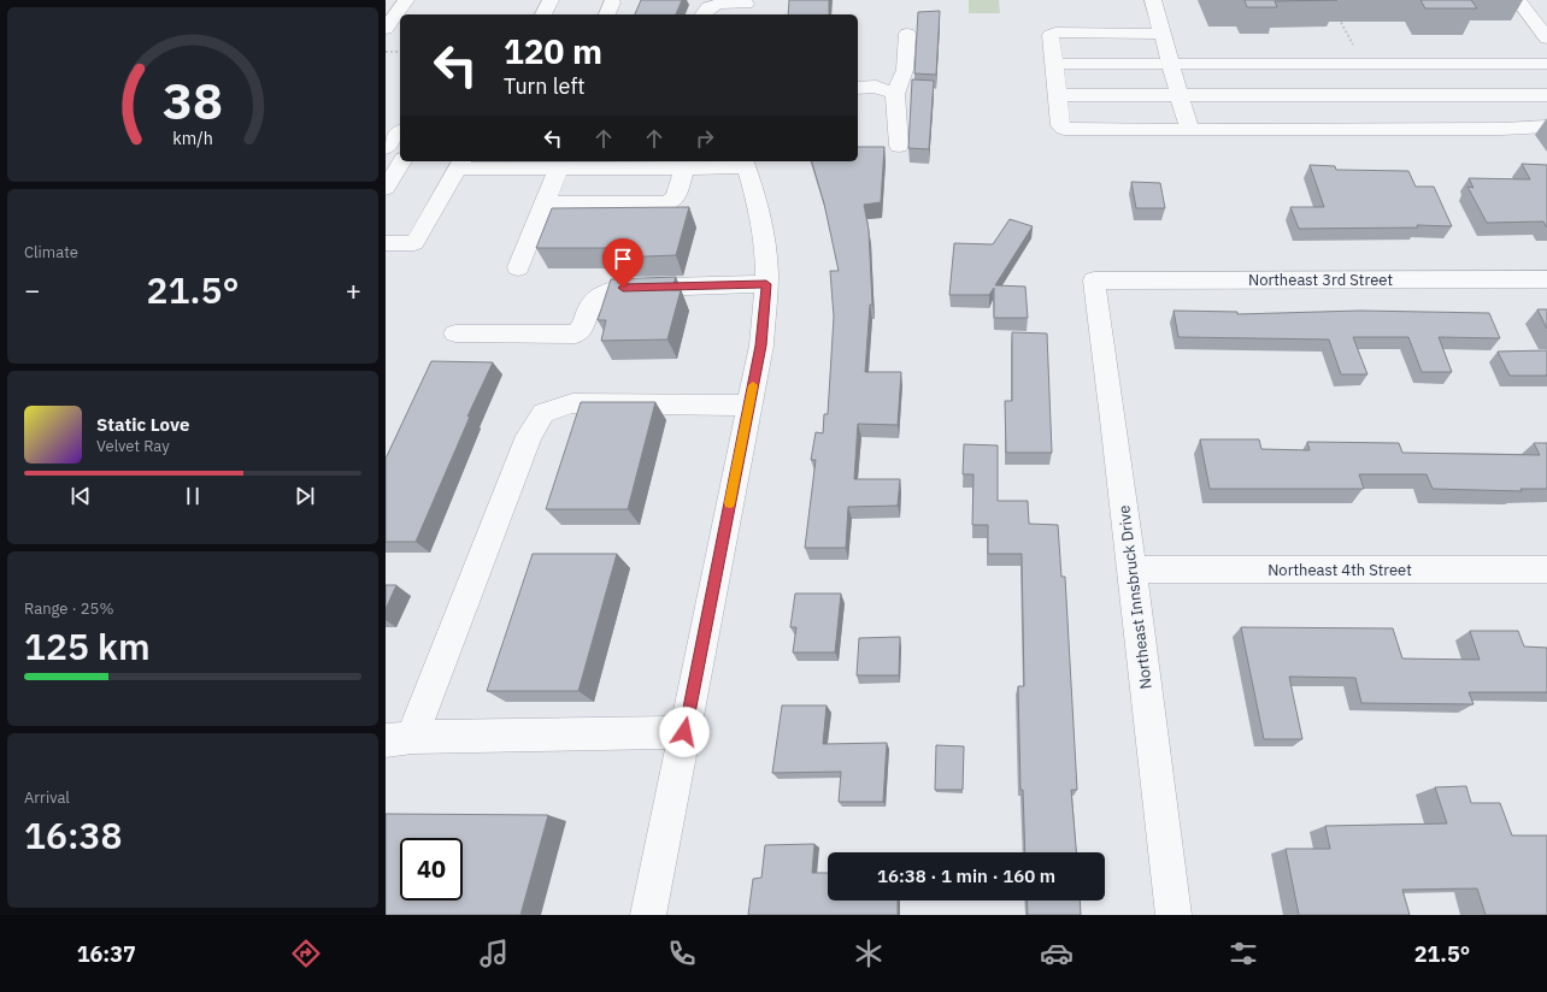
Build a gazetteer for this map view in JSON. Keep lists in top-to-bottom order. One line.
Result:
{"streets":{"street":["Northeast 3rd Street","Northeast 4th Street","Northeast Innsbruck Drive"]},"crossings":[["Northeast 3rd Street","Northeast Innsbruck Drive"],["Northeast 4th Street","Northeast Innsbruck Drive"]],"page":{"turn":["120 m","Turn left"],"tile":["Climate",["Range · 25%","125 km"],["Arrival","16:38"]],"heat":["−","21.5°","+"],"song":["Static Love","Velvet Ray"],"limit":"40","trip":"16:38 · 1 min · 160 m","tabs":["16:37","21.5°"],"gauge":["38","km/h"]}}
